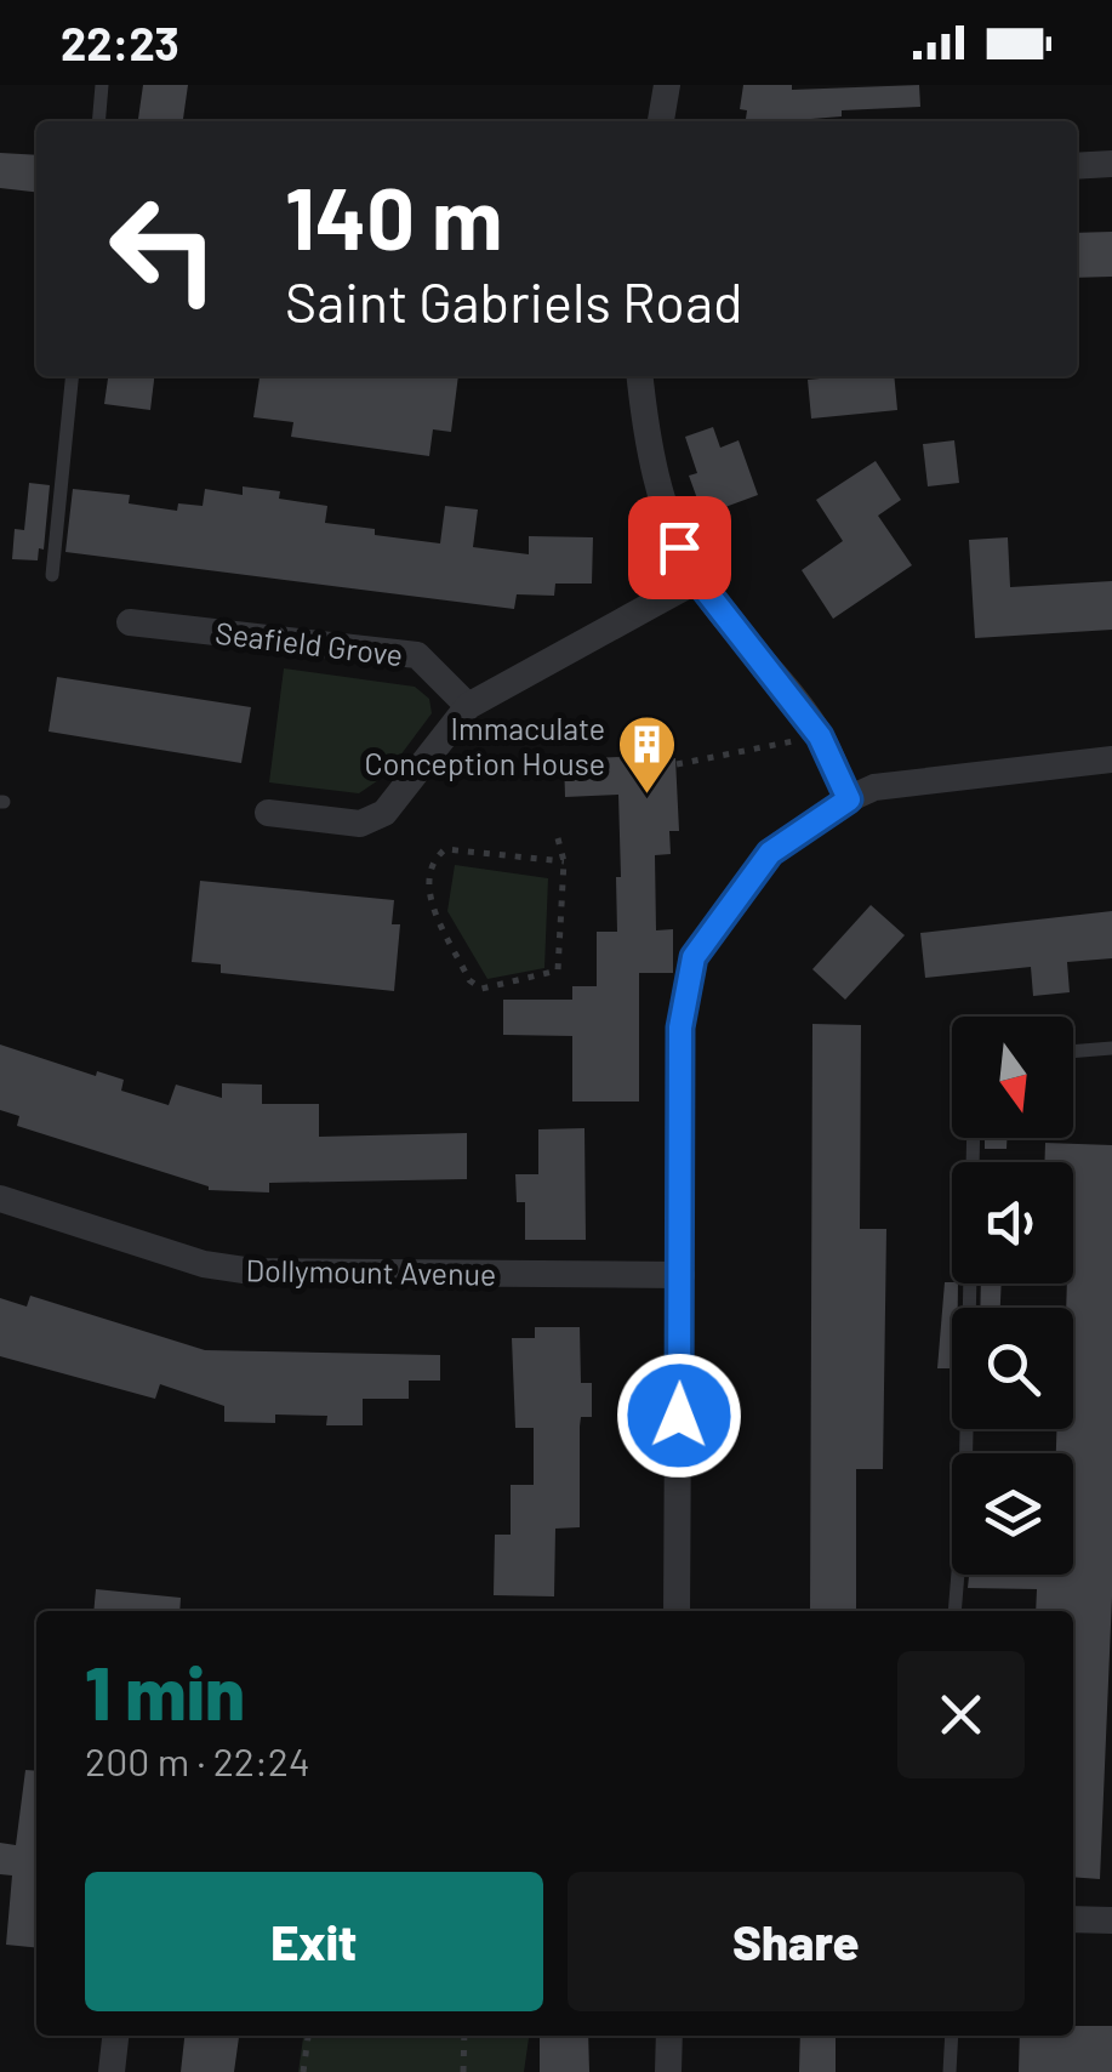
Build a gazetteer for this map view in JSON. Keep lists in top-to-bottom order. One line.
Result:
{"streets":{"street":["Seafield Grove","Dollymount Avenue"]},"places":{"building":["Immaculate Conception House"]},"north":"bottom","page":{"status":"22:23","turn":["140 m","Saint Gabriels Road"],"heading":["1 min","200 m · 22:24"],"buttons":["Exit","Share"]}}
